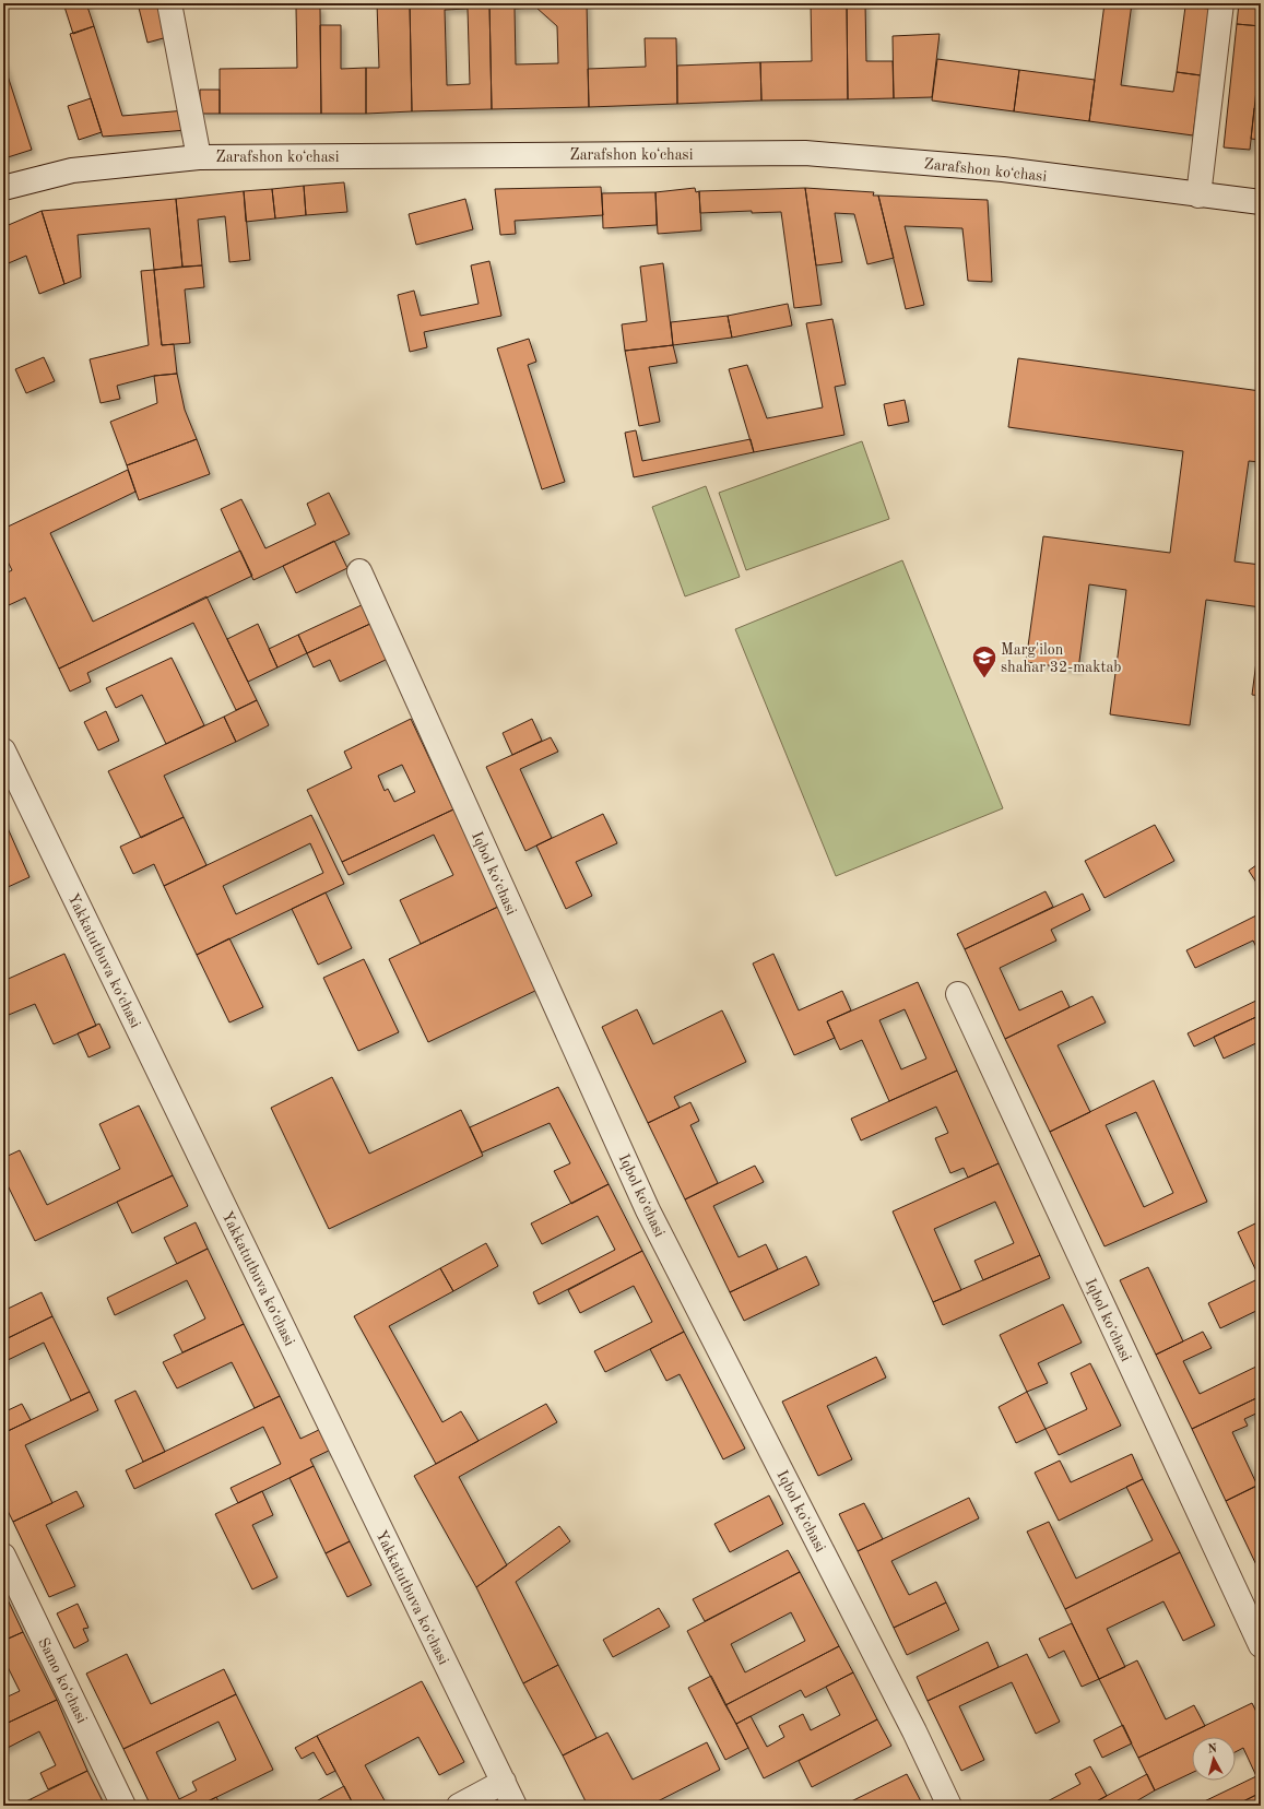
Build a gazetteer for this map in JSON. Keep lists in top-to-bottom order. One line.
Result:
{"streets":{"street":["Zarafshon koʻchasi","Iqbol koʻchasi","Yakkatutbuva koʻchasi","Samo koʻchasi"]},"places":{"school or university":["Marg'ilon shahar 32-maktab"]},"north":"top"}
